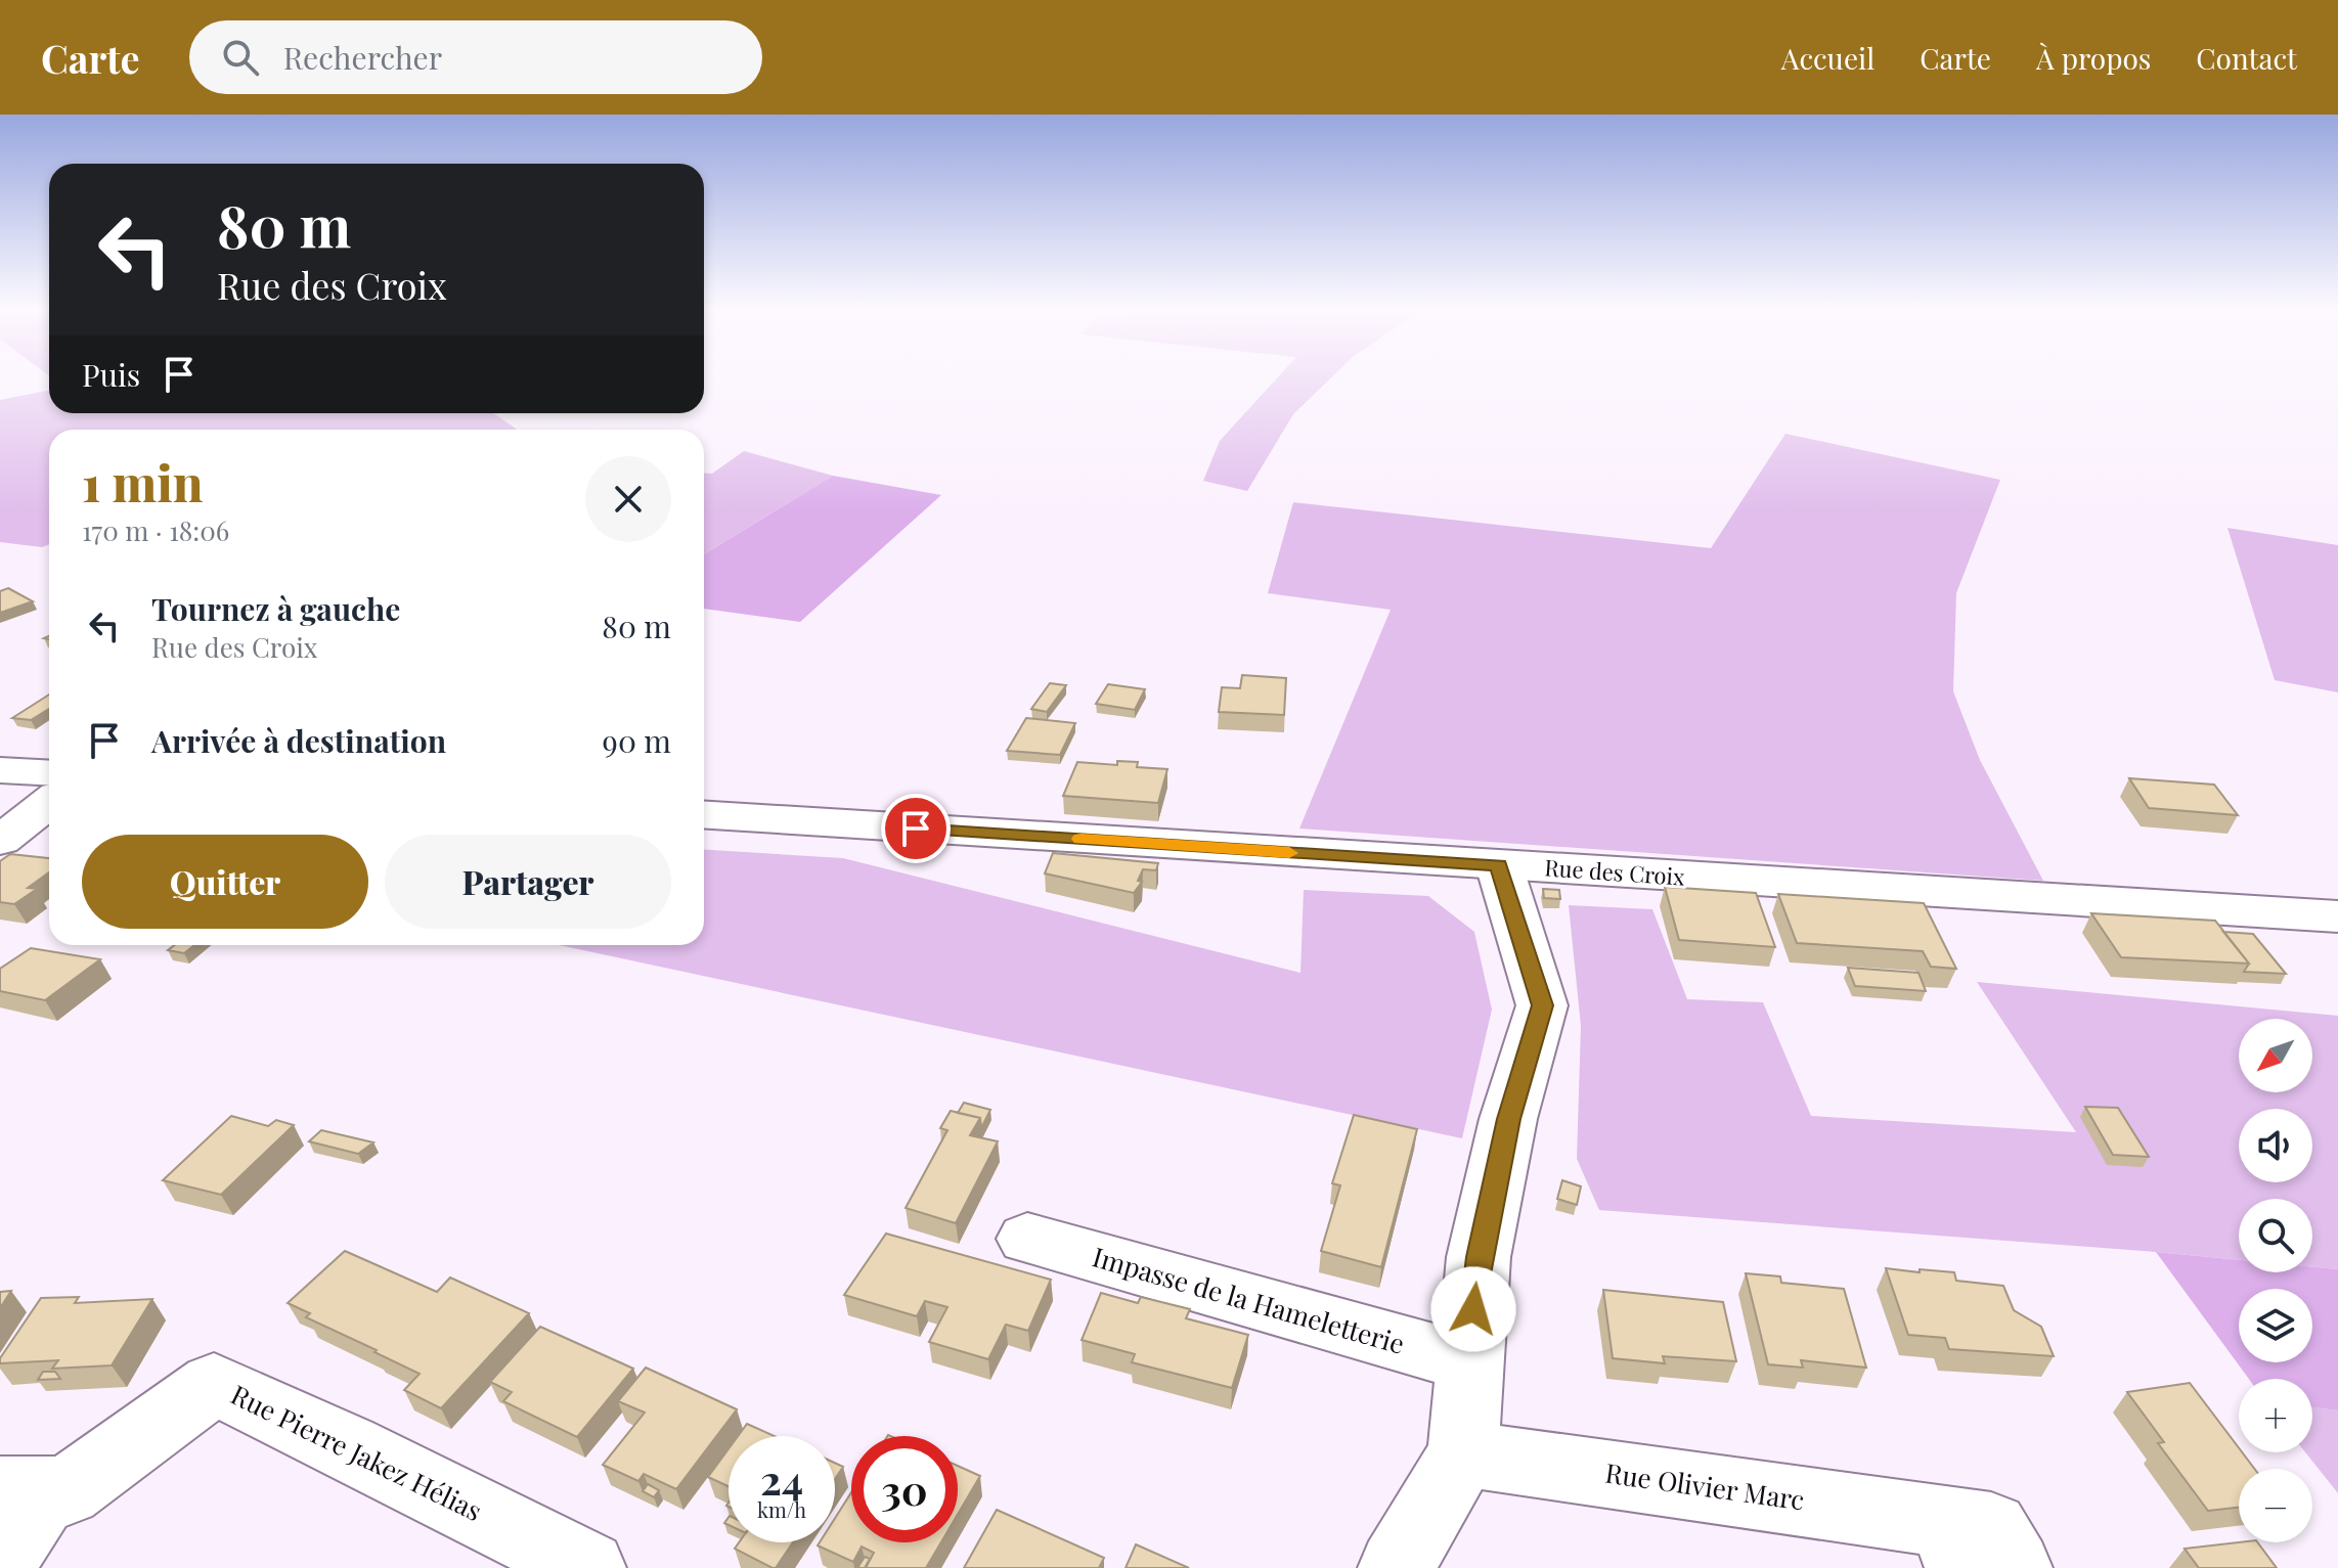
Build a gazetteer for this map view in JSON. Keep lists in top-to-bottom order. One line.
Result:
{"streets":{"street":["Rue des Croix","Impasse de la Hameletterie","Rue Pierre Jakez Hélias","Rue Olivier Marc"]},"north":"bottom left","page":{"header":"Carte","search":"Rechercher","nav":["Accueil","Carte","À propos","Contact"],"turn":["80 m","Rue des Croix"],"then":"Puis","heading":["1 min","170 m · 18:06"],"list":[{"name":"Tournez à gauche","note":"Rue des Croix","value":"80 m"},{"name":"Arrivée à destination","value":"90 m"}],"buttons":["Quitter","Partager"],"map_buttons":["+","−"],"speed":"24 km/h","limit":"30"}}
